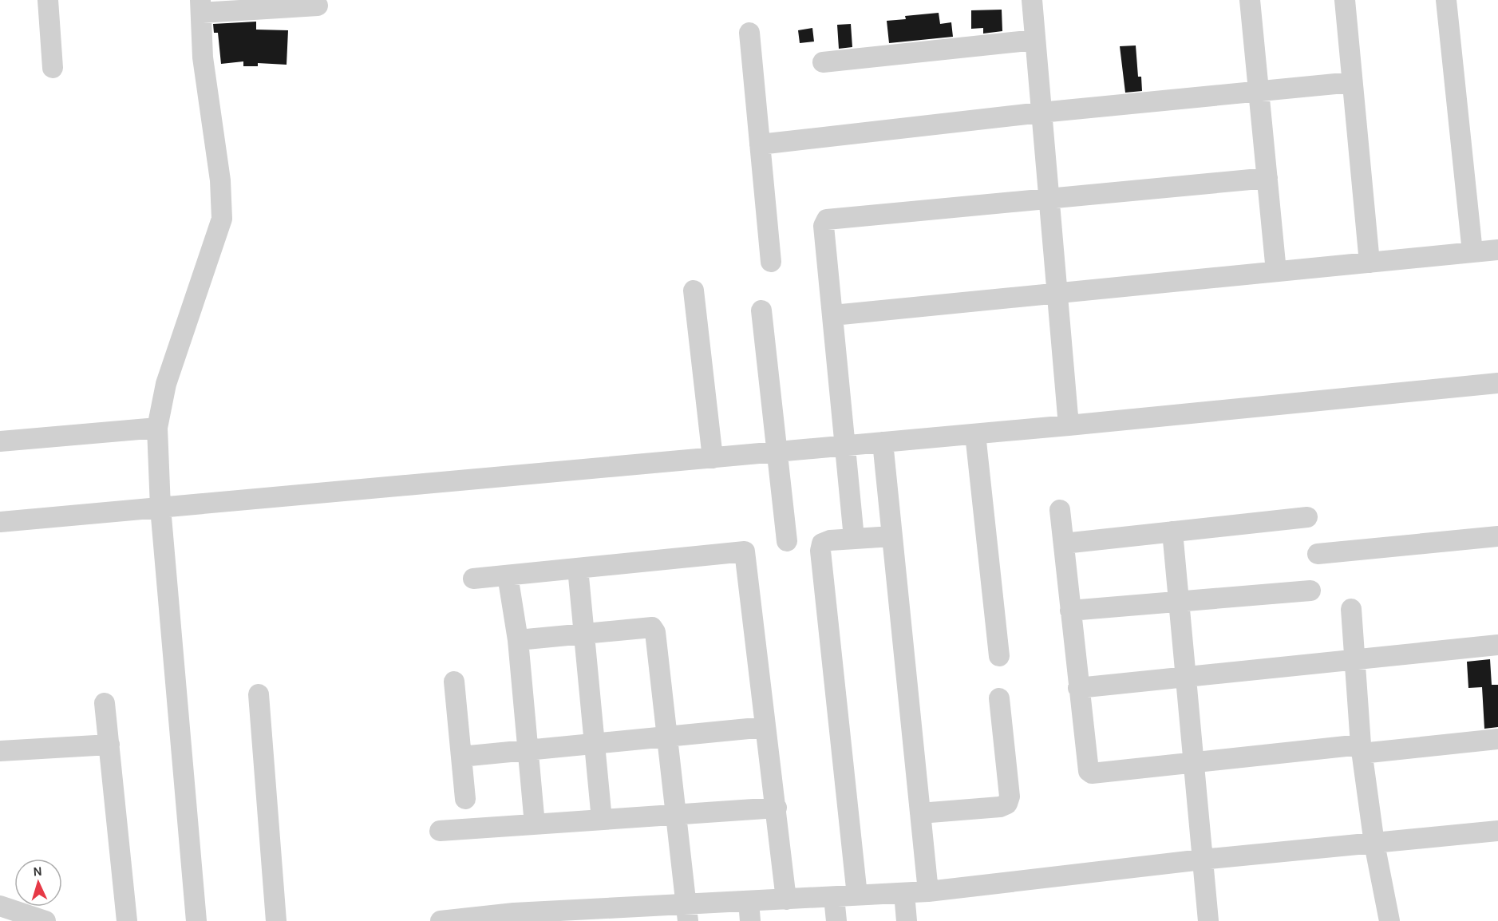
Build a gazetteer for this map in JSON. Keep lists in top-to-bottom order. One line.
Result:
{"north":"top"}
